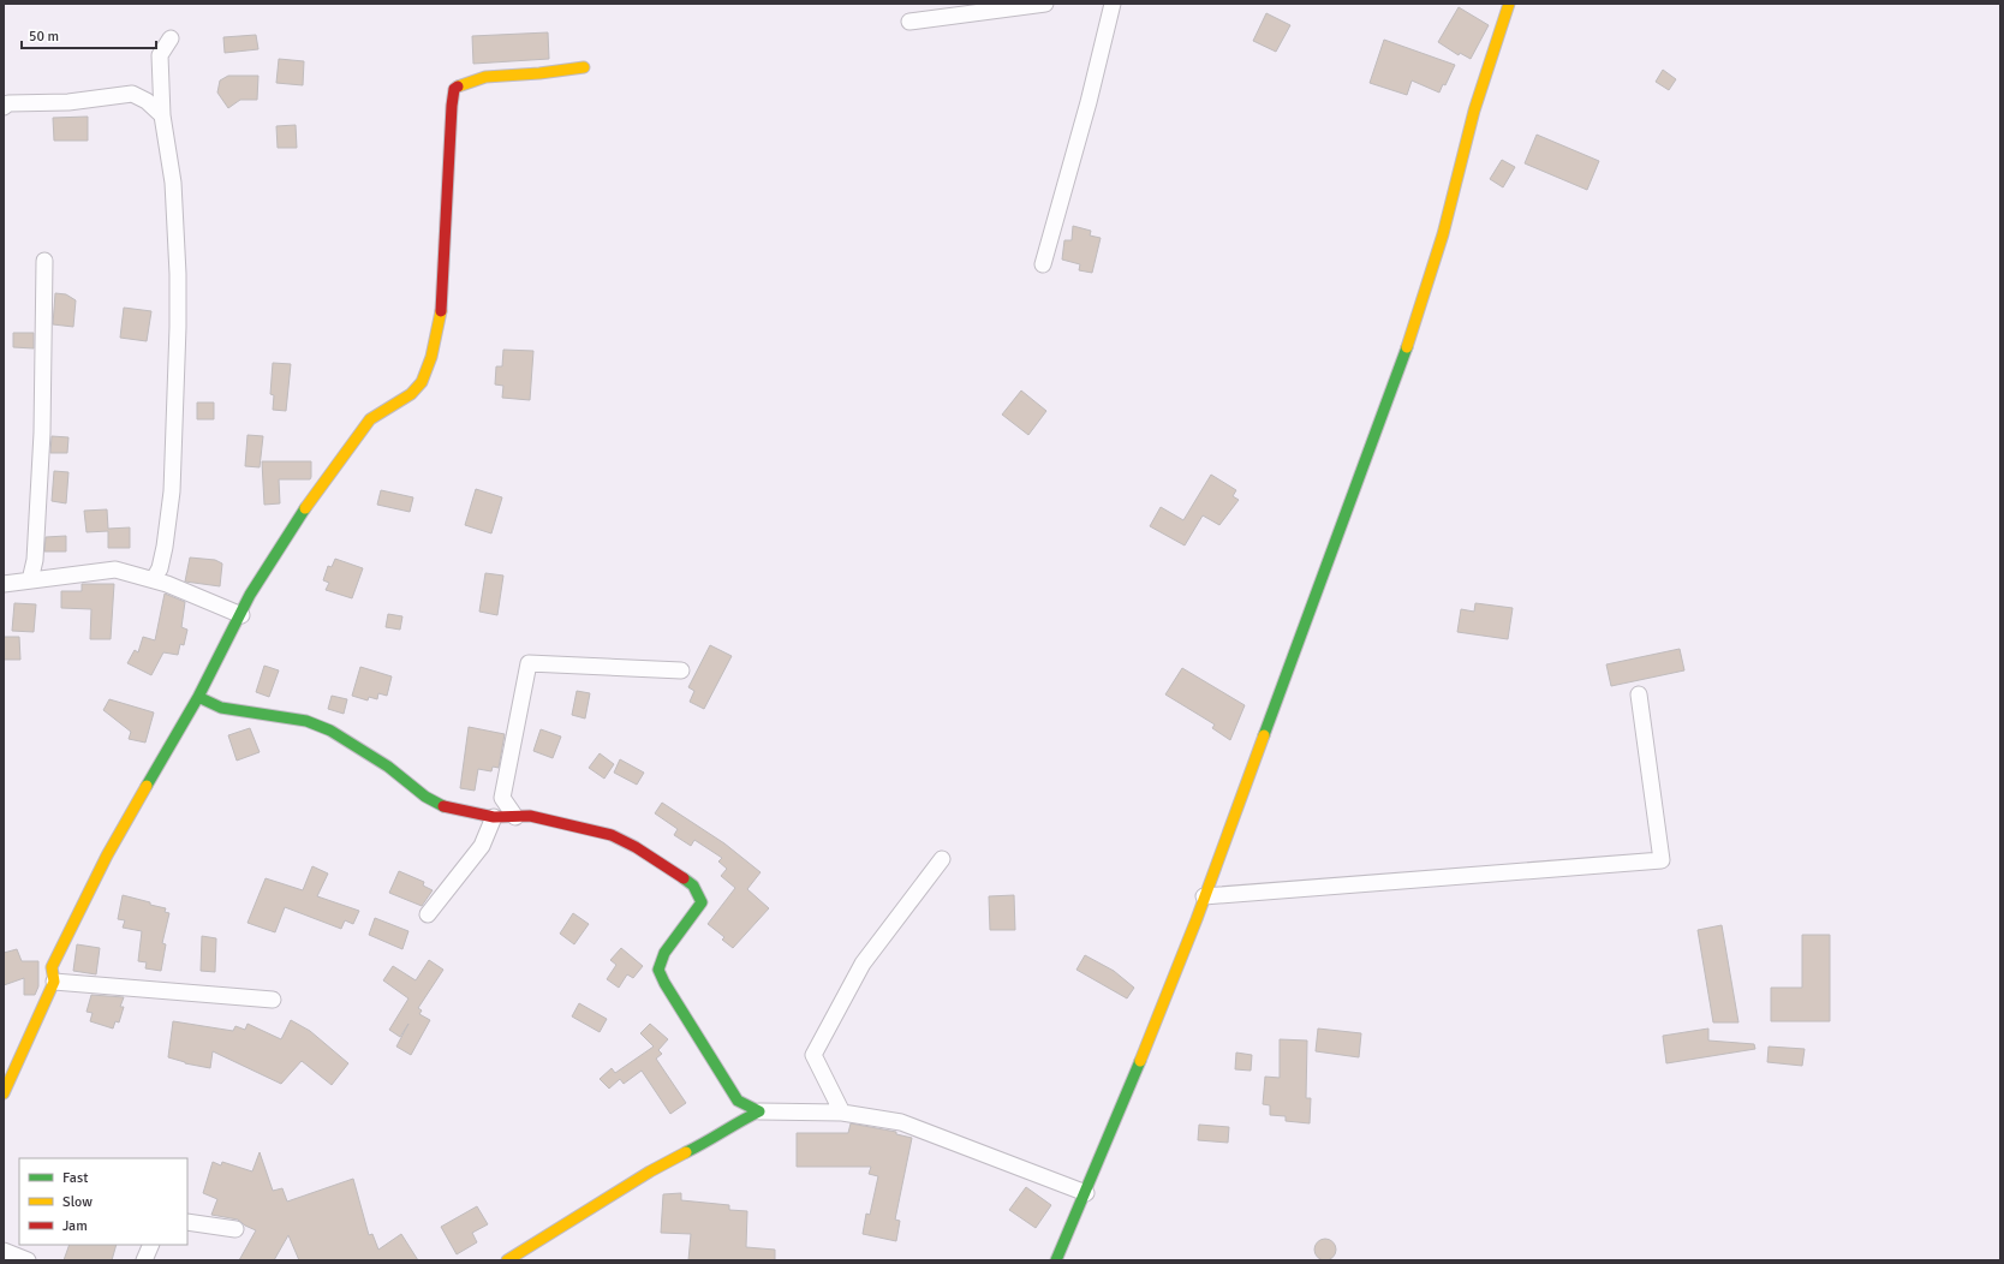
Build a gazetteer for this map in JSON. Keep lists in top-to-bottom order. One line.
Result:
{"legend":["Fast","Slow","Jam"],"scale_bar":"50 m"}
